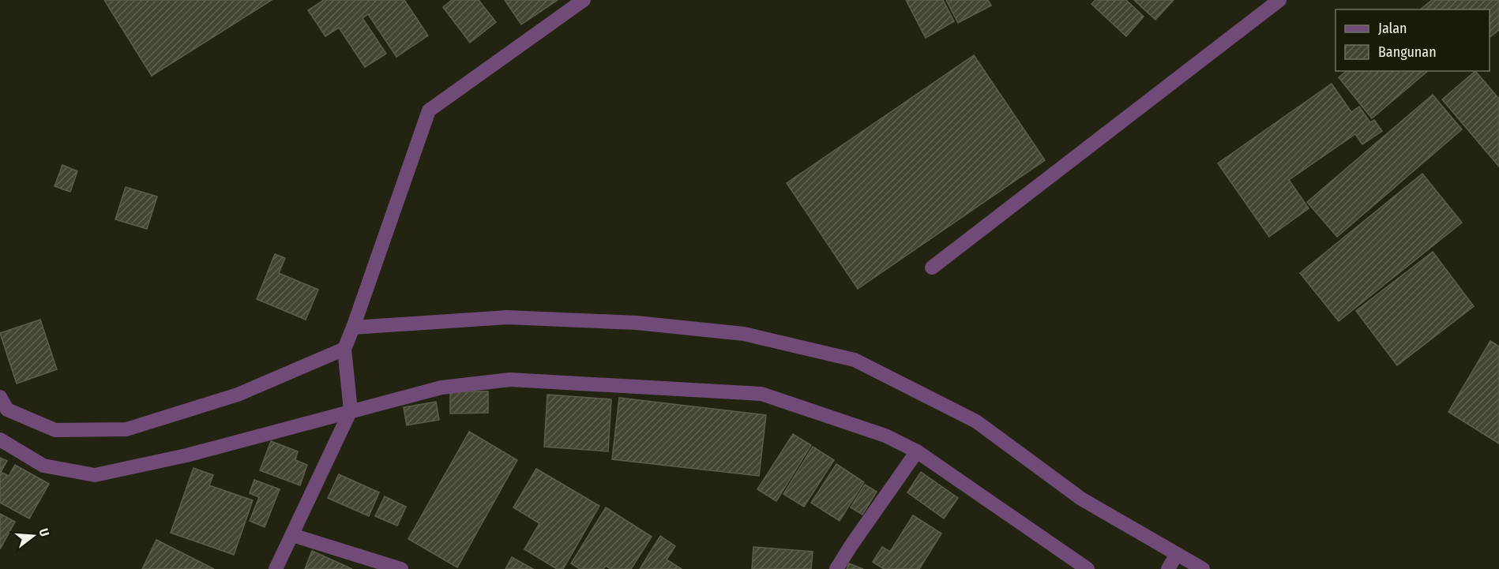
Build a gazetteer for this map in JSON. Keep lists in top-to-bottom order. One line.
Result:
{"legend":["Jalan","Bangunan"],"north":"right"}
